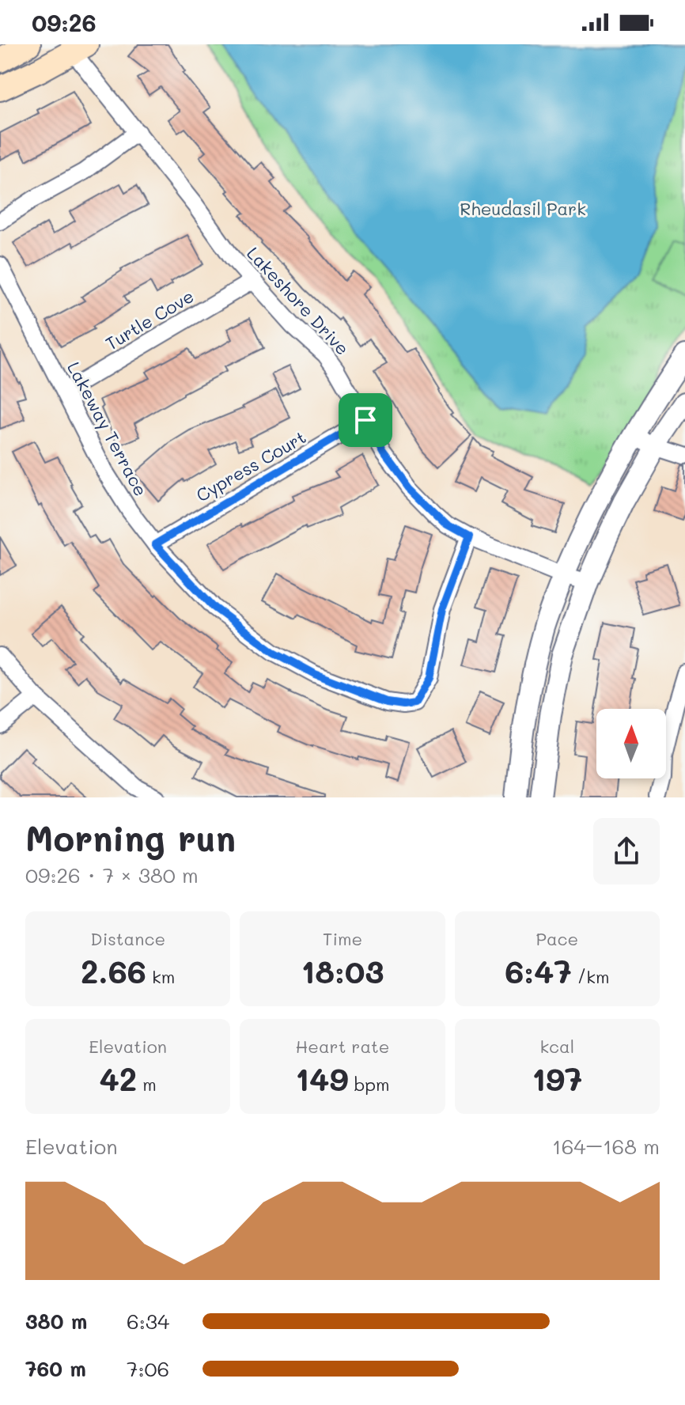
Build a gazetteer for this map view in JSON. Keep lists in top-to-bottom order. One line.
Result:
{"streets":{"street":["Lakeshore Drive","Turtle Cove","Lakeway Terrace","Cypress Court"]},"crossings":[["Lakeshore Drive","Turtle Cove"],["Lakeshore Drive","Lakeway Terrace"],["Lakeshore Drive","Cypress Court"],["Turtle Cove","Lakeway Terrace"],["Lakeway Terrace","Cypress Court"]],"parks":["Rheudasil Park"],"north":"top","page":{"status":"09:26","heading":["Morning run","09:26 · 7 × 380 m"],"stats":[["Distance","2.66 km"],["Time","18:03"],["Pace","6:47 /km"],["Elevation","42 m"],["Heart rate","149 bpm"],["kcal","197"]],"chart":["Elevation","164–168 m"],"list":[{"name":"380 m","note":"6:34"},{"name":"760 m","note":"7:06"}]}}
